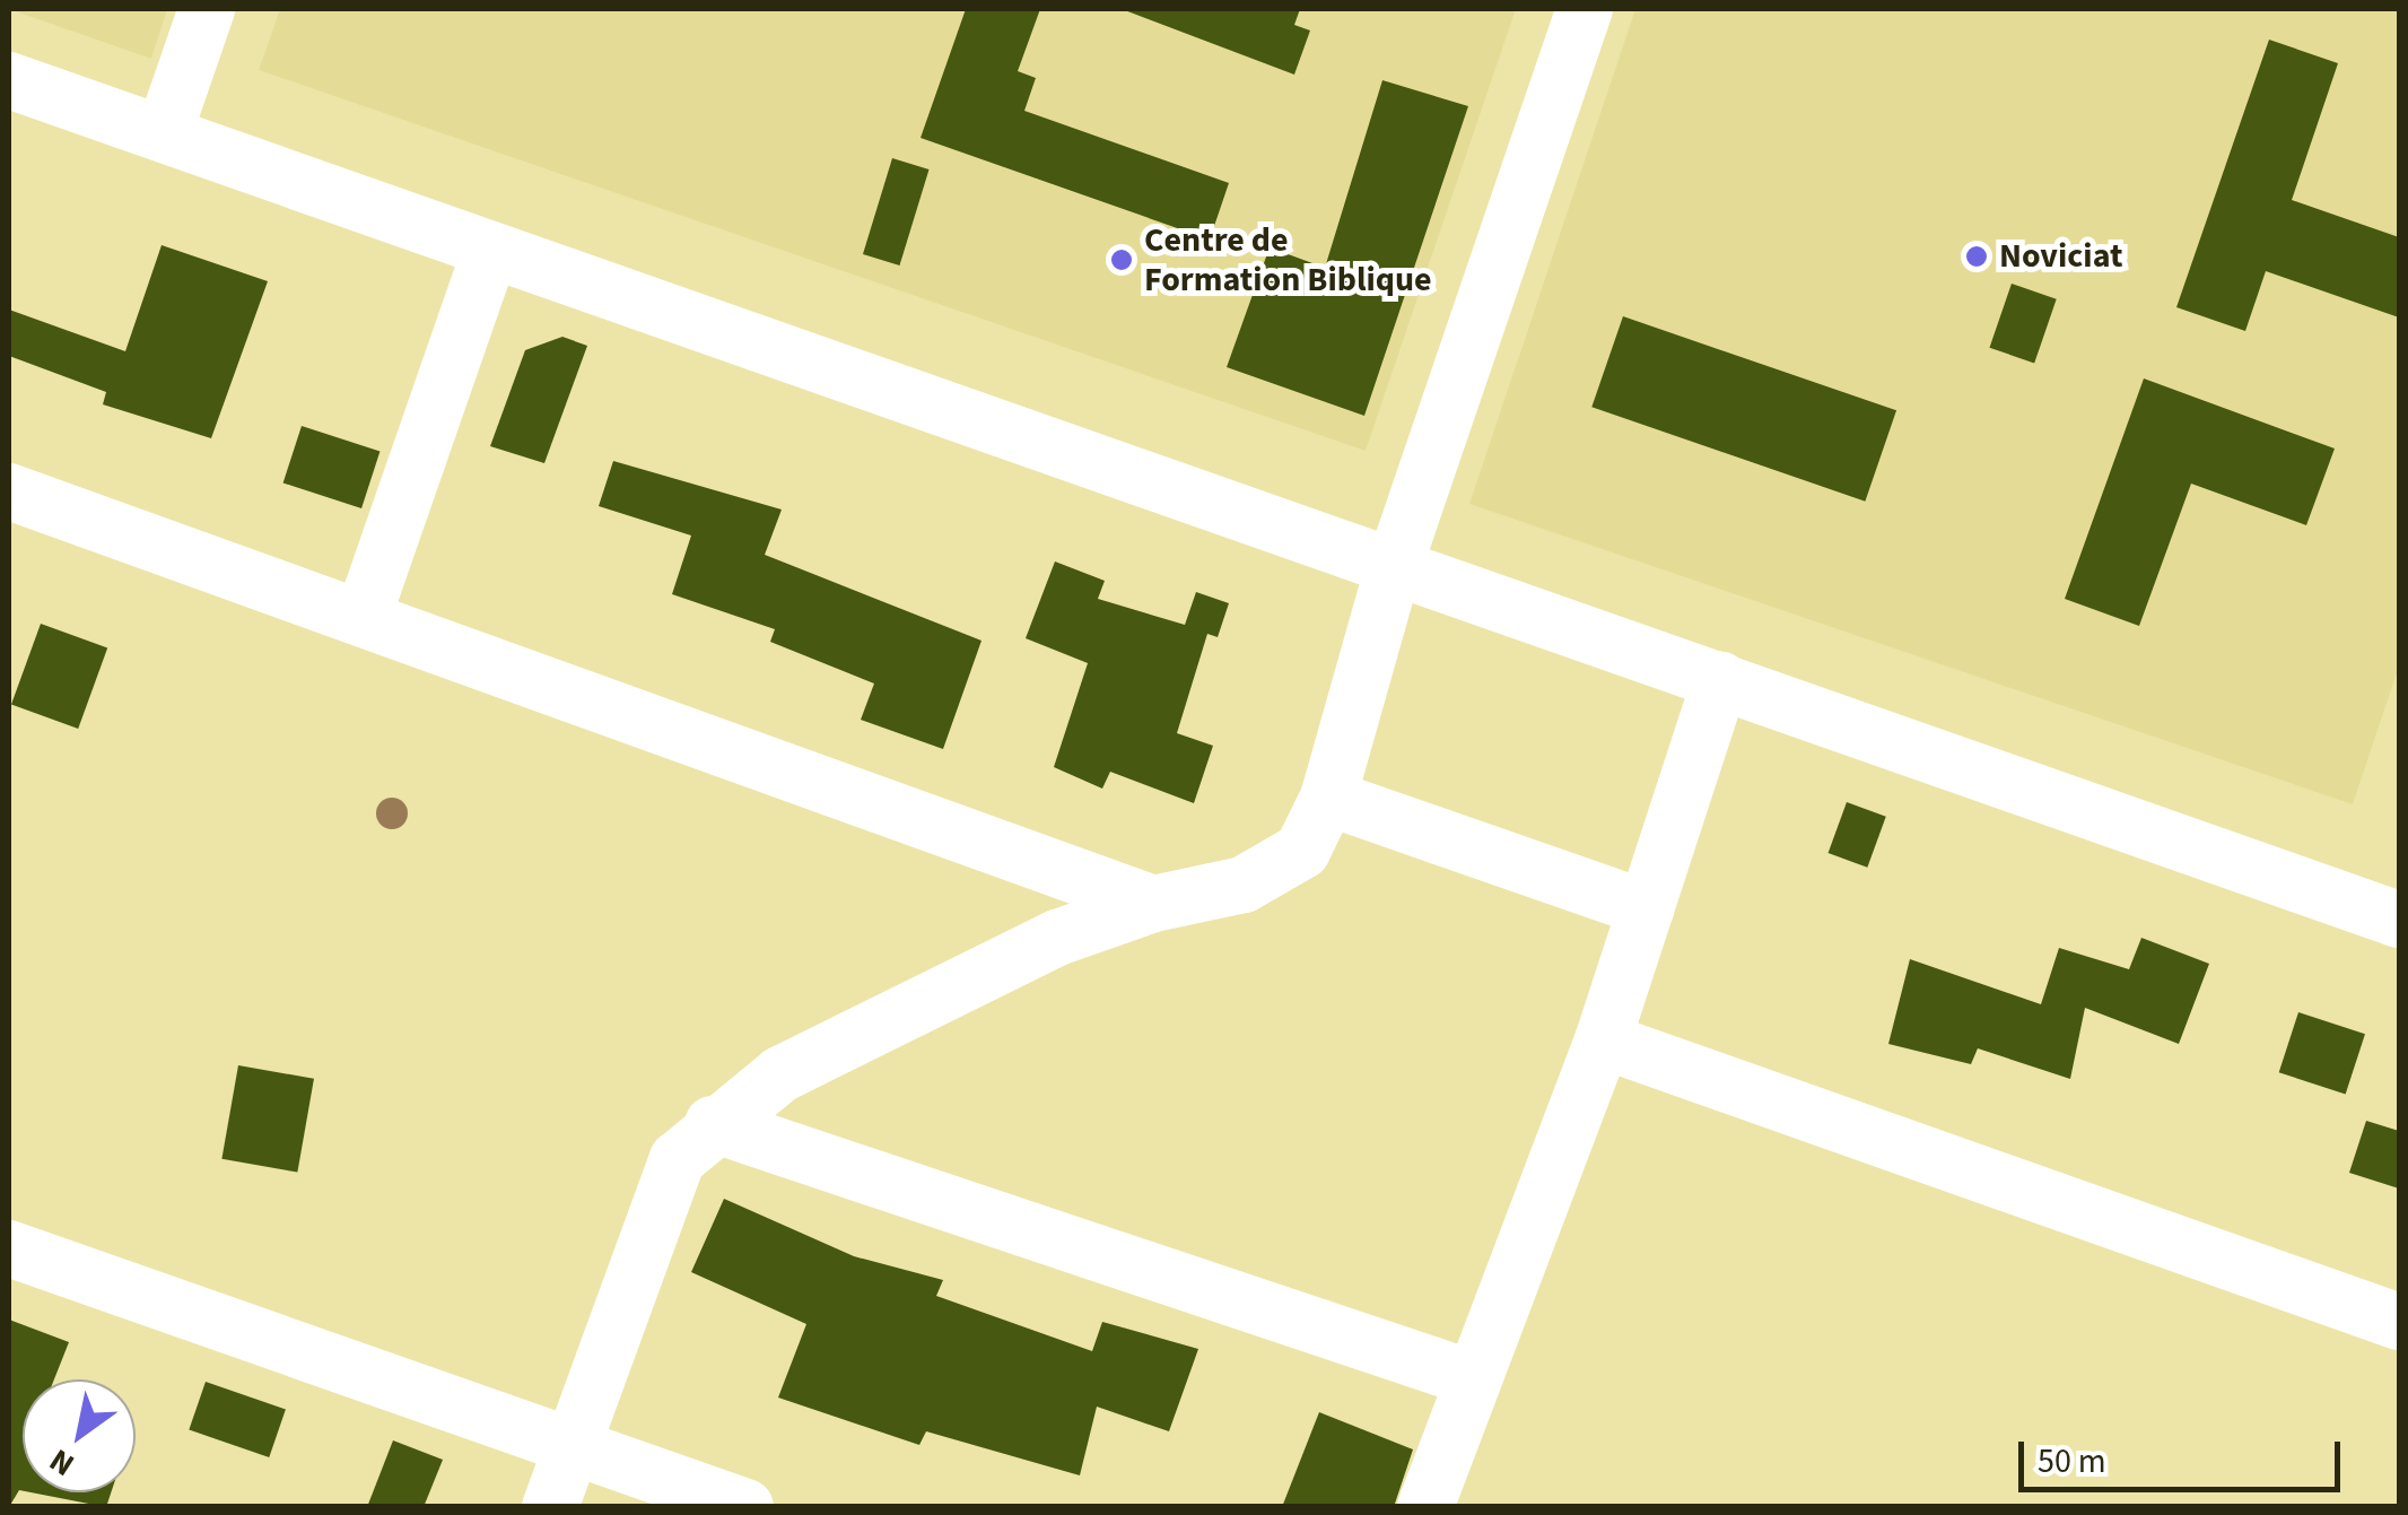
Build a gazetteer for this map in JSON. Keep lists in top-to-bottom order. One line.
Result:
{"places":["Noviciat","Centre de Formation Biblique"],"scale_bar":"50 m","north":"bottom left"}
